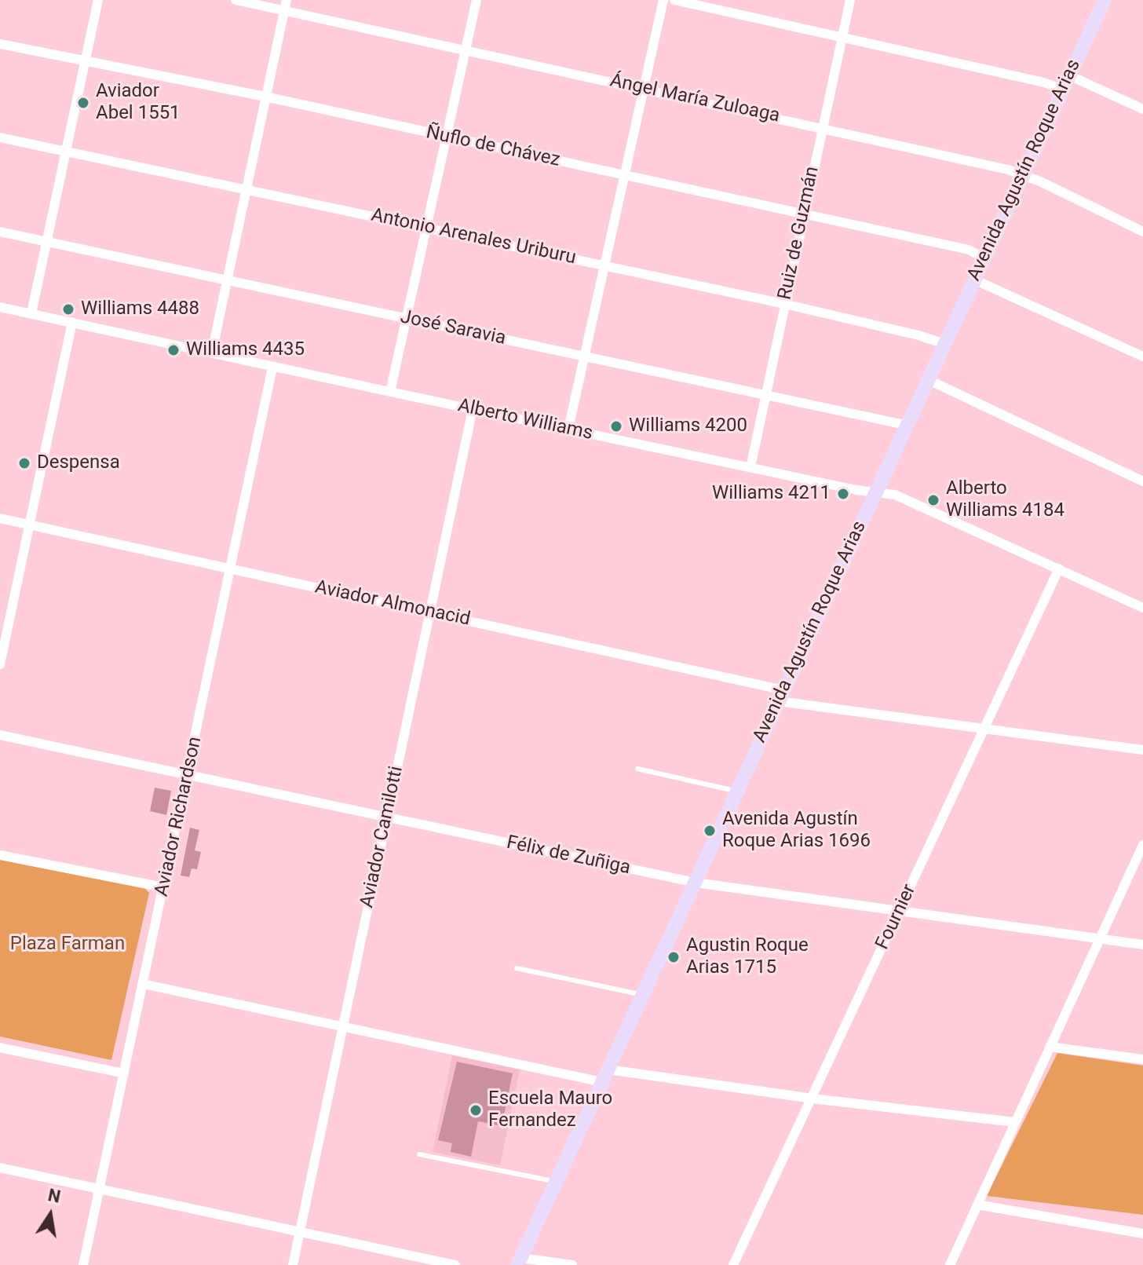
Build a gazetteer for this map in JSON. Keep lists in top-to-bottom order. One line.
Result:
{"streets":{"main road":["Avenida Agustín Roque Arias"],"street":["Ángel María Zuloaga","Ñuflo de Chávez","Ruiz de Guzmán","Antonio Arenales Uriburu","José Saravia","Alberto Williams","Aviador Almonacid","Aviador Richardson","Aviador Camilotti","Félix de Zuñiga","Fournier"]},"crossings":[["Ángel María Zuloaga","Avenida Agustín Roque Arias"],["Ángel María Zuloaga","Ruiz de Guzmán"],["Ñuflo de Chávez","Avenida Agustín Roque Arias"],["Ñuflo de Chávez","Ruiz de Guzmán"],["Avenida Agustín Roque Arias","Antonio Arenales Uriburu"],["Avenida Agustín Roque Arias","José Saravia"],["Avenida Agustín Roque Arias","Alberto Williams"],["Avenida Agustín Roque Arias","Aviador Almonacid"],["Avenida Agustín Roque Arias","Félix de Zuñiga"],["Ruiz de Guzmán","Antonio Arenales Uriburu"],["Ruiz de Guzmán","José Saravia"],["Ruiz de Guzmán","Alberto Williams"],["Alberto Williams","Aviador Richardson"],["Alberto Williams","Aviador Camilotti"],["Alberto Williams","Fournier"],["Aviador Almonacid","Aviador Richardson"],["Aviador Almonacid","Aviador Camilotti"],["Aviador Almonacid","Fournier"],["Aviador Richardson","Félix de Zuñiga"],["Aviador Camilotti","Félix de Zuñiga"],["Félix de Zuñiga","Fournier"]],"parks":["Plaza Farman"],"places":["Aviador Abel 1551","Williams 4488","Williams 4435","Williams 4200","Despensa","Williams 4211","Alberto Williams 4184","Avenida Agustín Roque Arias 1696","Agustin Roque Arias 1715","Escuela Mauro Fernandez"],"north":"top"}
